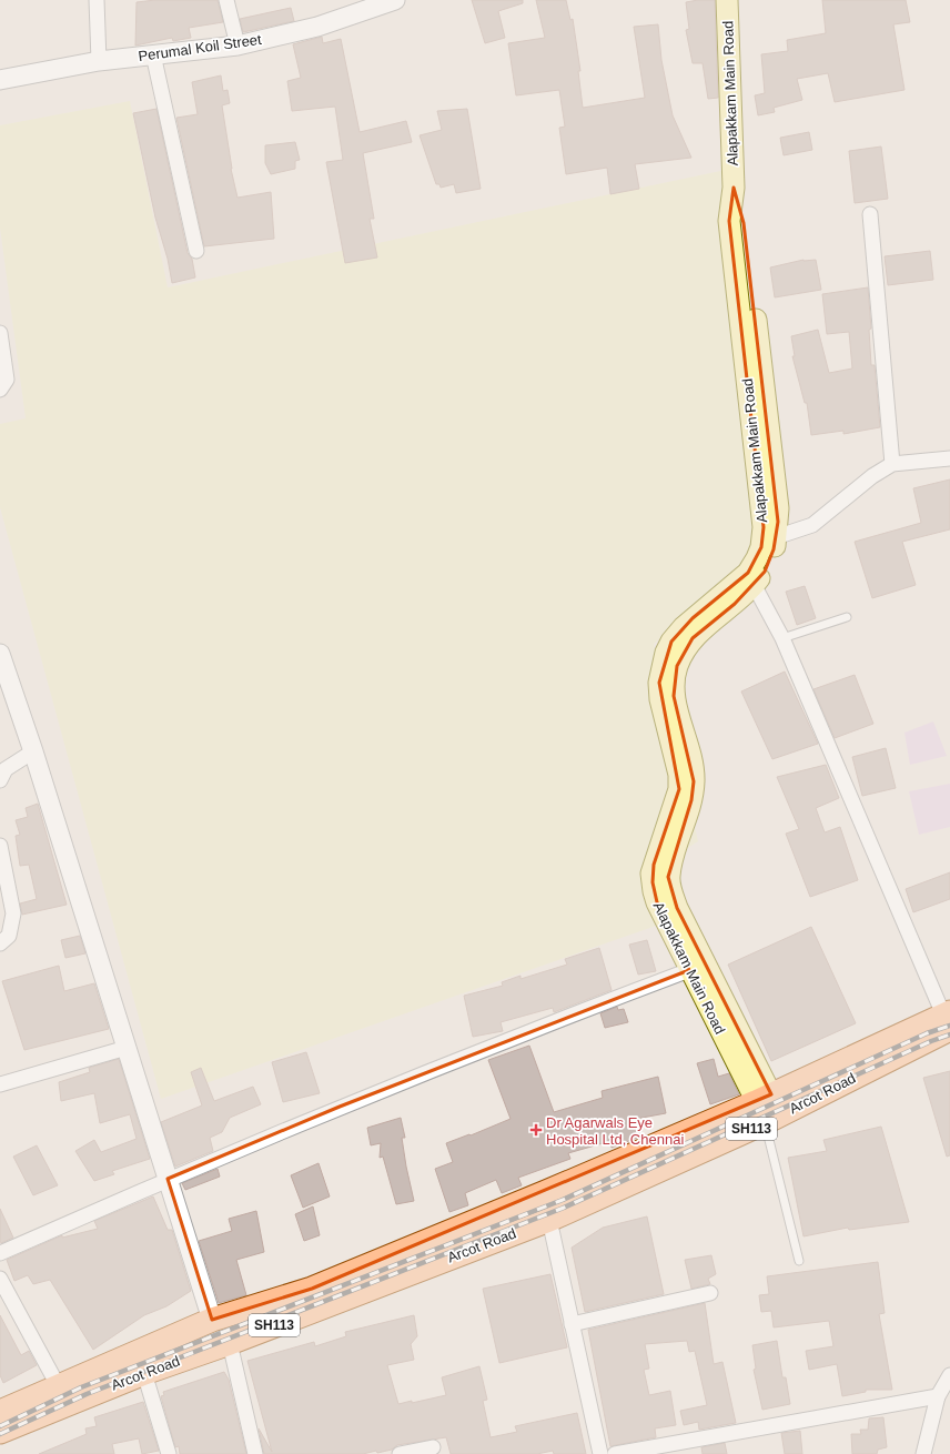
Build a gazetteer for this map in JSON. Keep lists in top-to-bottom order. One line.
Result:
{"streets":{"main road":["Alapakkam Main Road","Arcot Road","SH113"],"street":["Perumal Koil Street"]},"crossings":[["Alapakkam Main Road","Arcot Road"]],"places":{"health":["Dr Agarwals Eye Hospital Ltd, Chennai"]}}
